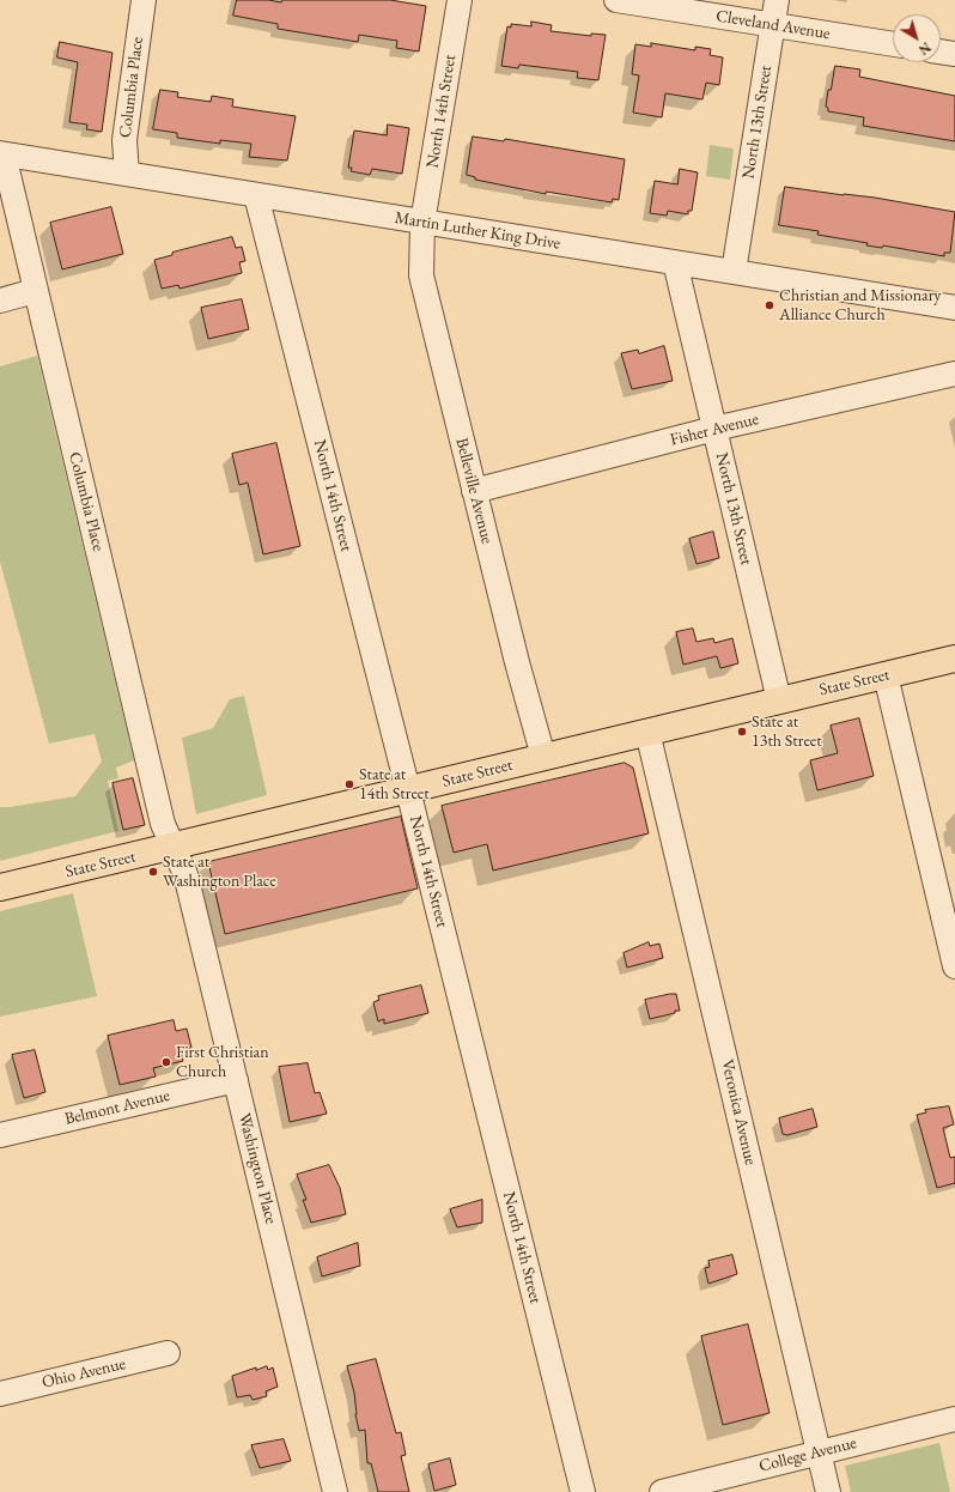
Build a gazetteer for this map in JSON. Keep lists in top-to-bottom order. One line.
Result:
{"streets":{"main road":["State Street"],"street":["Cleveland Avenue","Columbia Place","North 14th Street","North 13th Street","Martin Luther King Drive","Fisher Avenue","Belleville Avenue","Belmont Avenue","Veronica Avenue","Washington Place","Ohio Avenue","College Avenue"]},"crossings":[["Cleveland Avenue","North 13th Street"],["Columbia Place","Martin Luther King Drive"],["Columbia Place","State Street"],["Columbia Place","Washington Place"],["North 14th Street","Martin Luther King Drive"],["North 14th Street","Belleville Avenue"],["North 14th Street","State Street"],["North 13th Street","Martin Luther King Drive"],["North 13th Street","Fisher Avenue"],["North 13th Street","State Street"],["Martin Luther King Drive","Belleville Avenue"],["Fisher Avenue","Belleville Avenue"],["Belleville Avenue","State Street"],["State Street","Veronica Avenue"],["State Street","Washington Place"],["Belmont Avenue","Washington Place"],["Veronica Avenue","College Avenue"]],"places":["Christian and Missionary Alliance Church","State at 13th Street","State at 14th Street","State at Washington Place","First Christian Church"],"north":"bottom right"}
